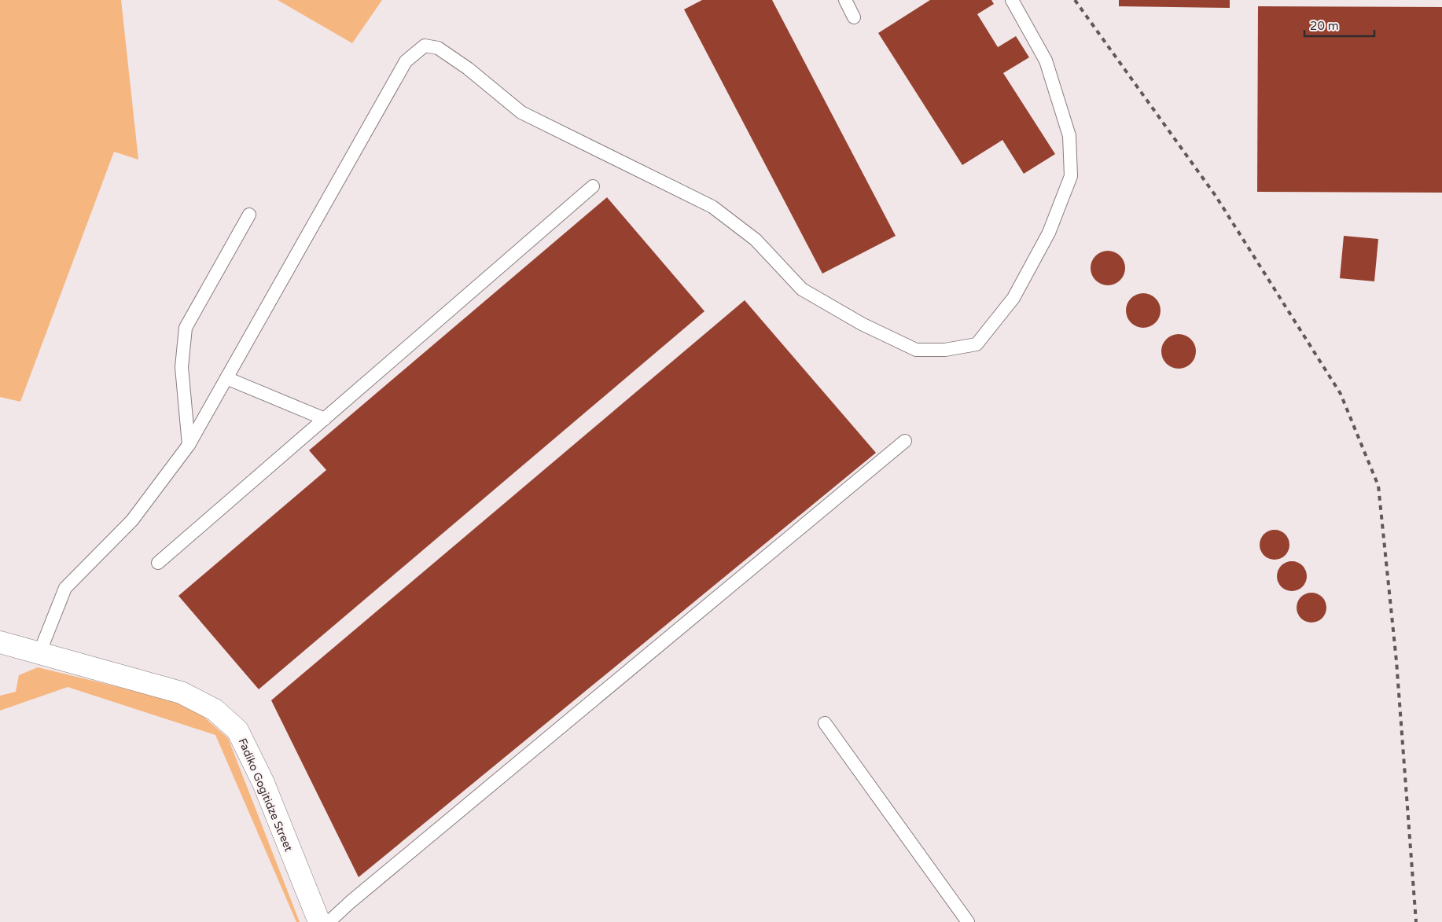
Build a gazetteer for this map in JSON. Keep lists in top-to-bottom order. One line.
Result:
{"streets":{"street":["Fadiko Gogitidze Street"]},"scale_bar":"20 m"}
